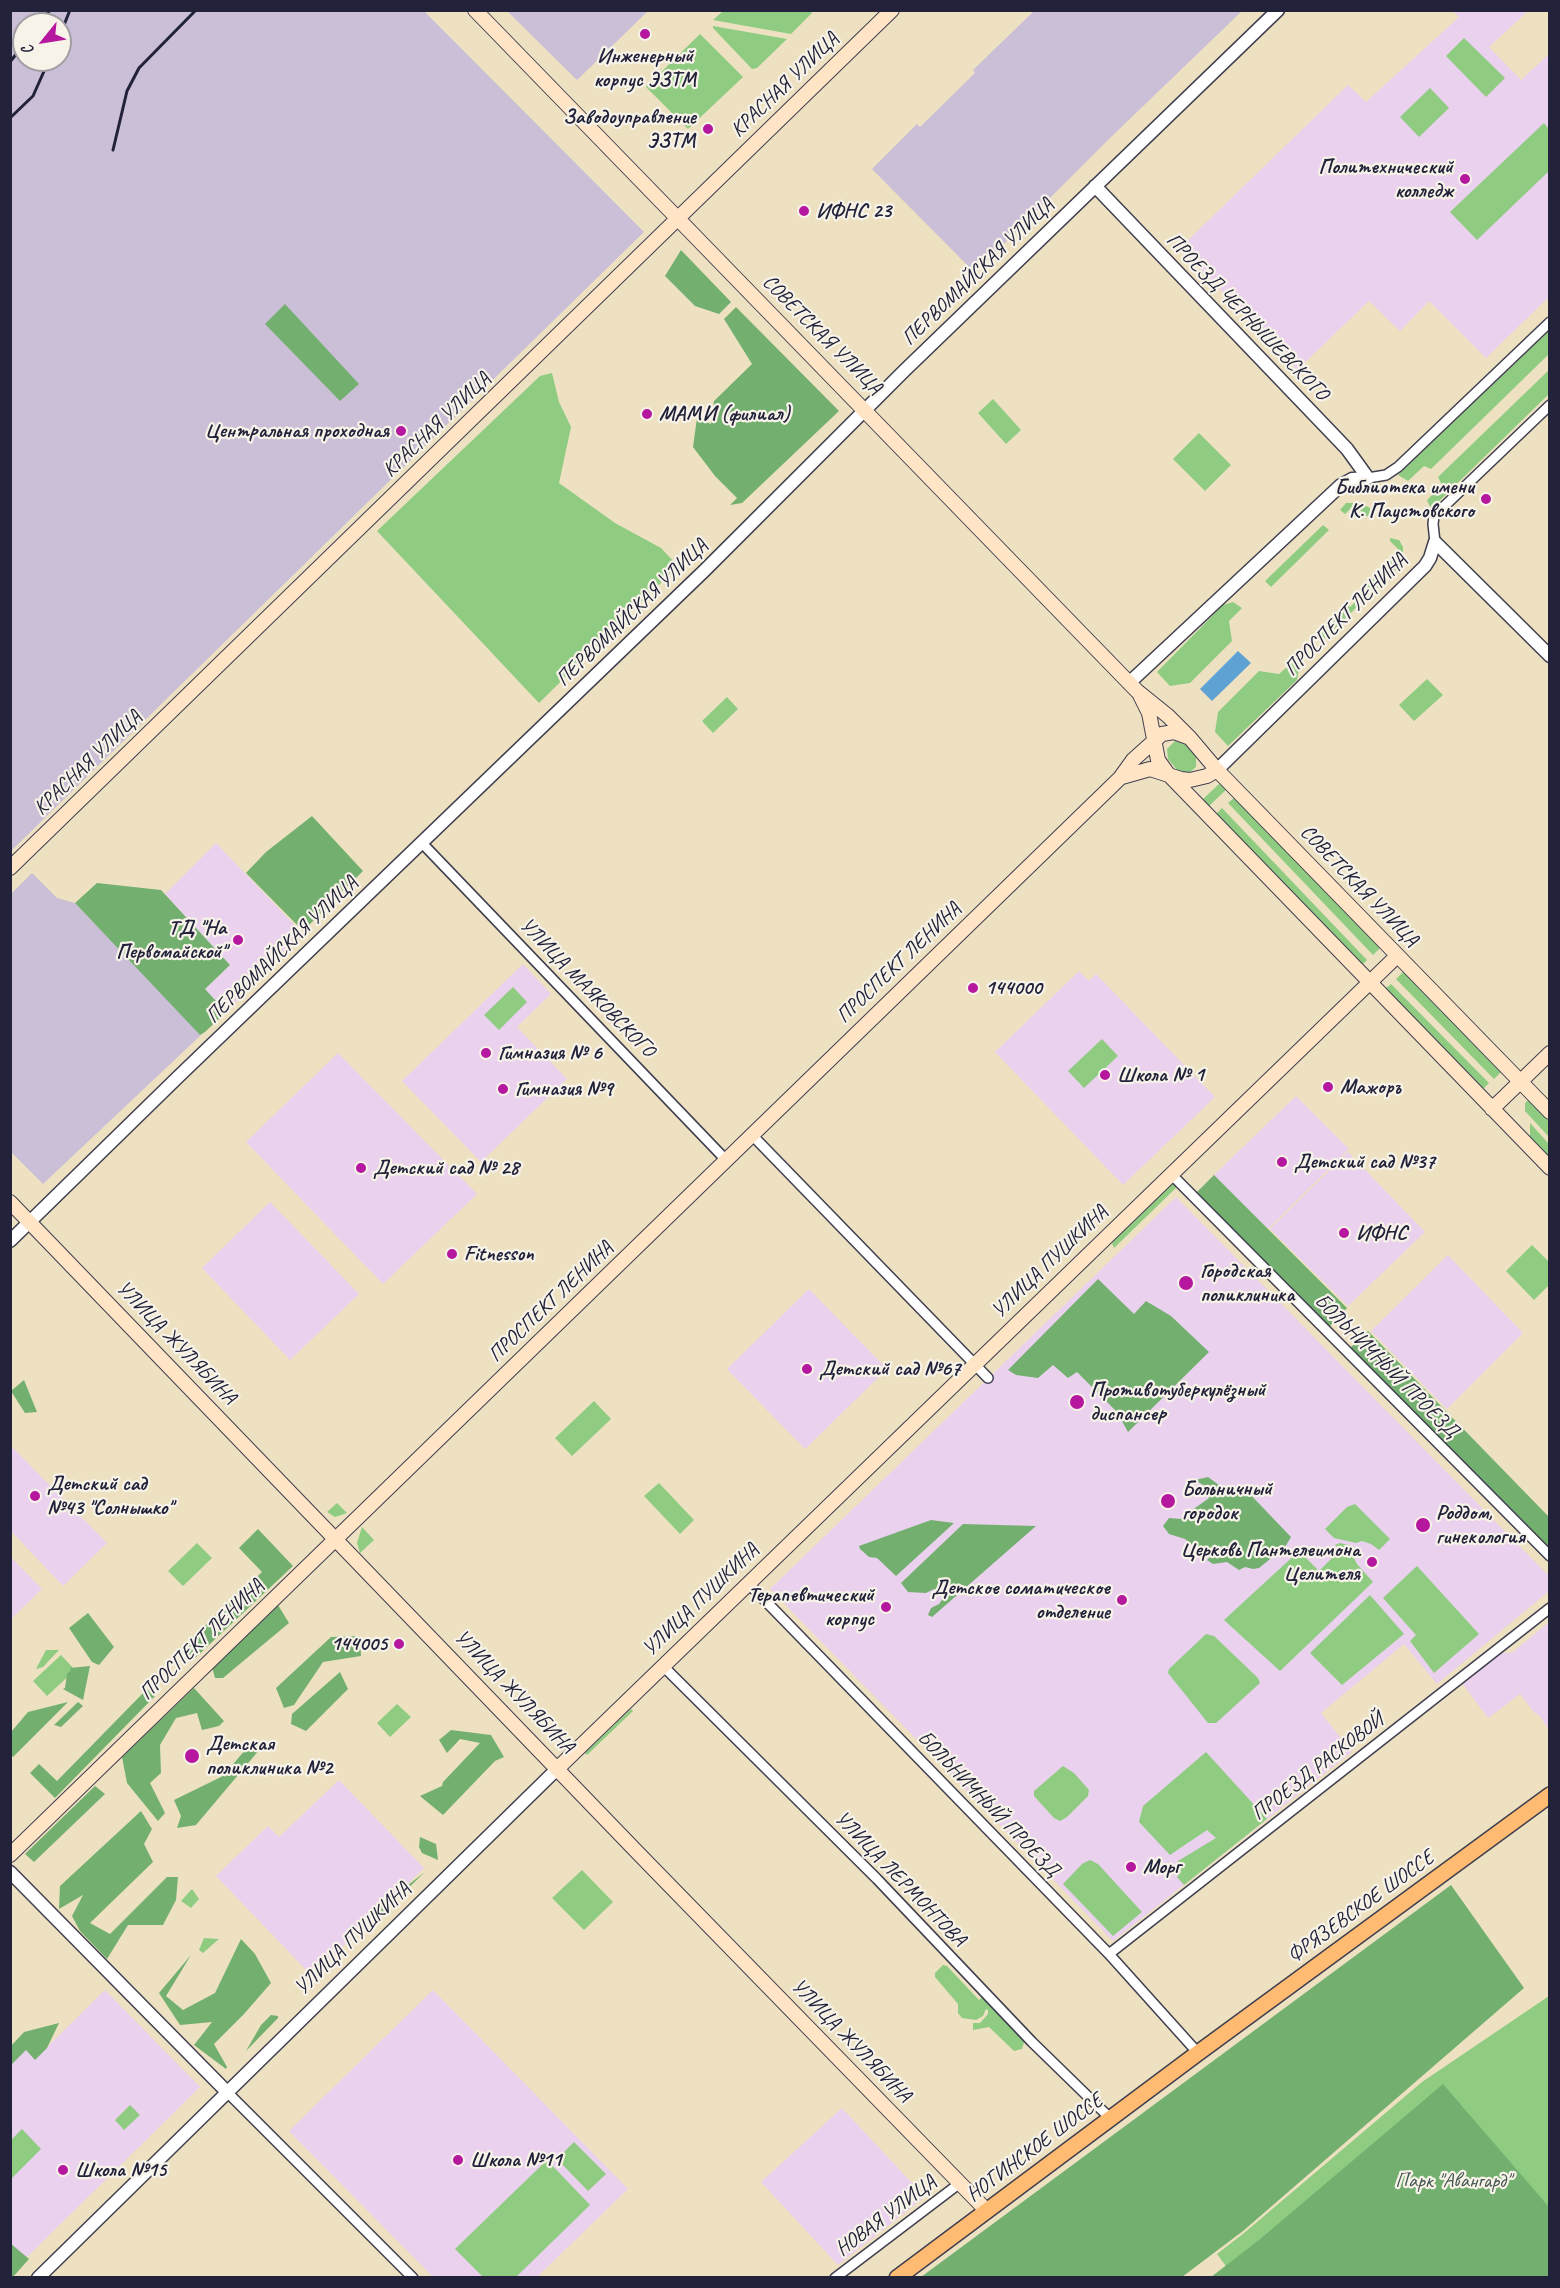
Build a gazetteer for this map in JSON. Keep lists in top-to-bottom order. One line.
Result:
{"streets":{"highway":["ФРЯЗЕВСКОЕ ШОССЕ","НОГИНСКОЕ ШОССЕ"],"main road":["КРАСНАЯ УЛИЦА","СОВЕТСКАЯ УЛИЦА","ПРОСПЕКТ ЛЕНИНА","УЛИЦА ПУШКИНА","УЛИЦА ЖУЛЯБИНА"],"street":["ПЕРВОМАЙСКАЯ УЛИЦА","ПРОЕЗД ЧЕРНЫШЕВСКОГО","УЛИЦА МАЯКОВСКОГО","БОЛЬНИЧНЫЙ ПРОЕЗД","ПРОЕЗД РАСКОВОЙ","УЛИЦА ЛЕРМОНТОВА","НОВАЯ УЛИЦА"]},"crossings":[["КРАСНАЯ УЛИЦА","СОВЕТСКАЯ УЛИЦА"],["ПЕРВОМАЙСКАЯ УЛИЦА","ПРОЕЗД ЧЕРНЫШЕВСКОГО"],["ПЕРВОМАЙСКАЯ УЛИЦА","СОВЕТСКАЯ УЛИЦА"],["ПЕРВОМАЙСКАЯ УЛИЦА","УЛИЦА МАЯКОВСКОГО"],["ПЕРВОМАЙСКАЯ УЛИЦА","УЛИЦА ЖУЛЯБИНА"],["СОВЕТСКАЯ УЛИЦА","ПРОСПЕКТ ЛЕНИНА"],["СОВЕТСКАЯ УЛИЦА","УЛИЦА ПУШКИНА"],["ПРОСПЕКТ ЛЕНИНА","УЛИЦА МАЯКОВСКОГО"],["ПРОСПЕКТ ЛЕНИНА","УЛИЦА ЖУЛЯБИНА"],["УЛИЦА ПУШКИНА","УЛИЦА ЖУЛЯБИНА"],["УЛИЦА ПУШКИНА","БОЛЬНИЧНЫЙ ПРОЕЗД"],["УЛИЦА ПУШКИНА","УЛИЦА ЛЕРМОНТОВА"],["УЛИЦА ЖУЛЯБИНА","НОГИНСКОЕ ШОССЕ"],["УЛИЦА ЖУЛЯБИНА","НОВАЯ УЛИЦА"],["БОЛЬНИЧНЫЙ ПРОЕЗД","ПРОЕЗД РАСКОВОЙ"],["БОЛЬНИЧНЫЙ ПРОЕЗД","ФРЯЗЕВСКОЕ ШОССЕ"],["БОЛЬНИЧНЫЙ ПРОЕЗД","НОГИНСКОЕ ШОССЕ"],["УЛИЦА ЛЕРМОНТОВА","НОГИНСКОЕ ШОССЕ"],["ФРЯЗЕВСКОЕ ШОССЕ","НОГИНСКОЕ ШОССЕ"]],"parks":["Парк \"Авангард\""],"places":["Инженерный корпус ЭЗТМ","Заводоуправление ЭЗТМ","Политехнический колледж","ИФНС 23","МАМИ (филиал)","Центральная проходная","Библиотека имени К. Паустовского","ТД \"На Первомайской\"","144000","Гимназия № 6","Школа № 1","Мажоръ","Гимназия №9","Детский сад №37","Детский сад № 28","ИФНС","Fitnesson","Городская поликлиника","Детский сад №67","Противотуберкулёзный диспансер","Детский сад №43 \"Солнышко\"","Больничный городок","Роддом, гинекология","Церковь Пантелеимона Целителя","Детское соматическое отделение","Терапевтический корпус","144005","Детская поликлиника №2","Морг","Школа №11","Школа №15"],"north":"bottom left"}
